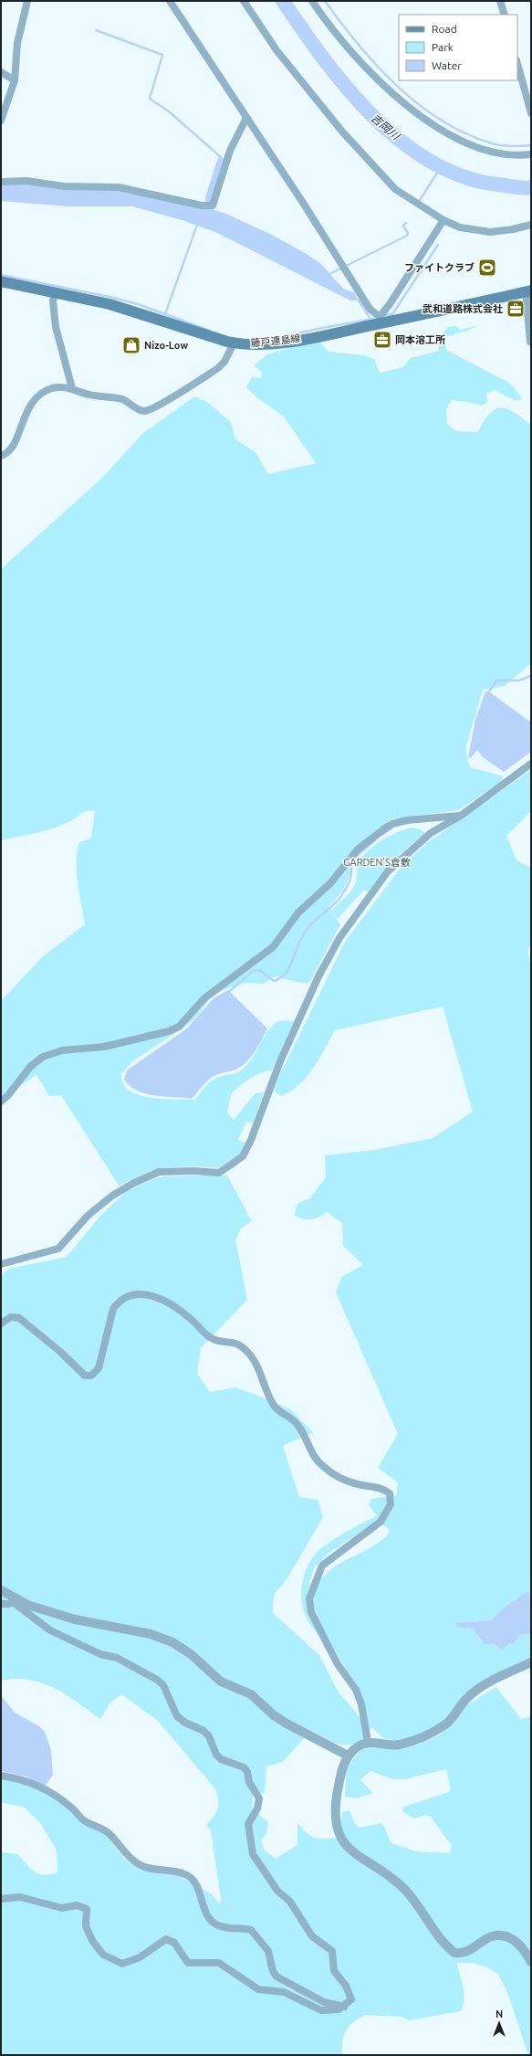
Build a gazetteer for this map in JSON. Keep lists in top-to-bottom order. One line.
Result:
{"streets":{"main road":["藤戸連島線"]},"water":["吉岡川"],"parks":["GARDEN'S倉敷"],"places":{"sports":["ファイトクラブ"],"office":["武和道路株式会社","岡本溶工所"],"shop":["Nizo-Low"]},"legend":["Road","Park","Water"],"north":"top"}
